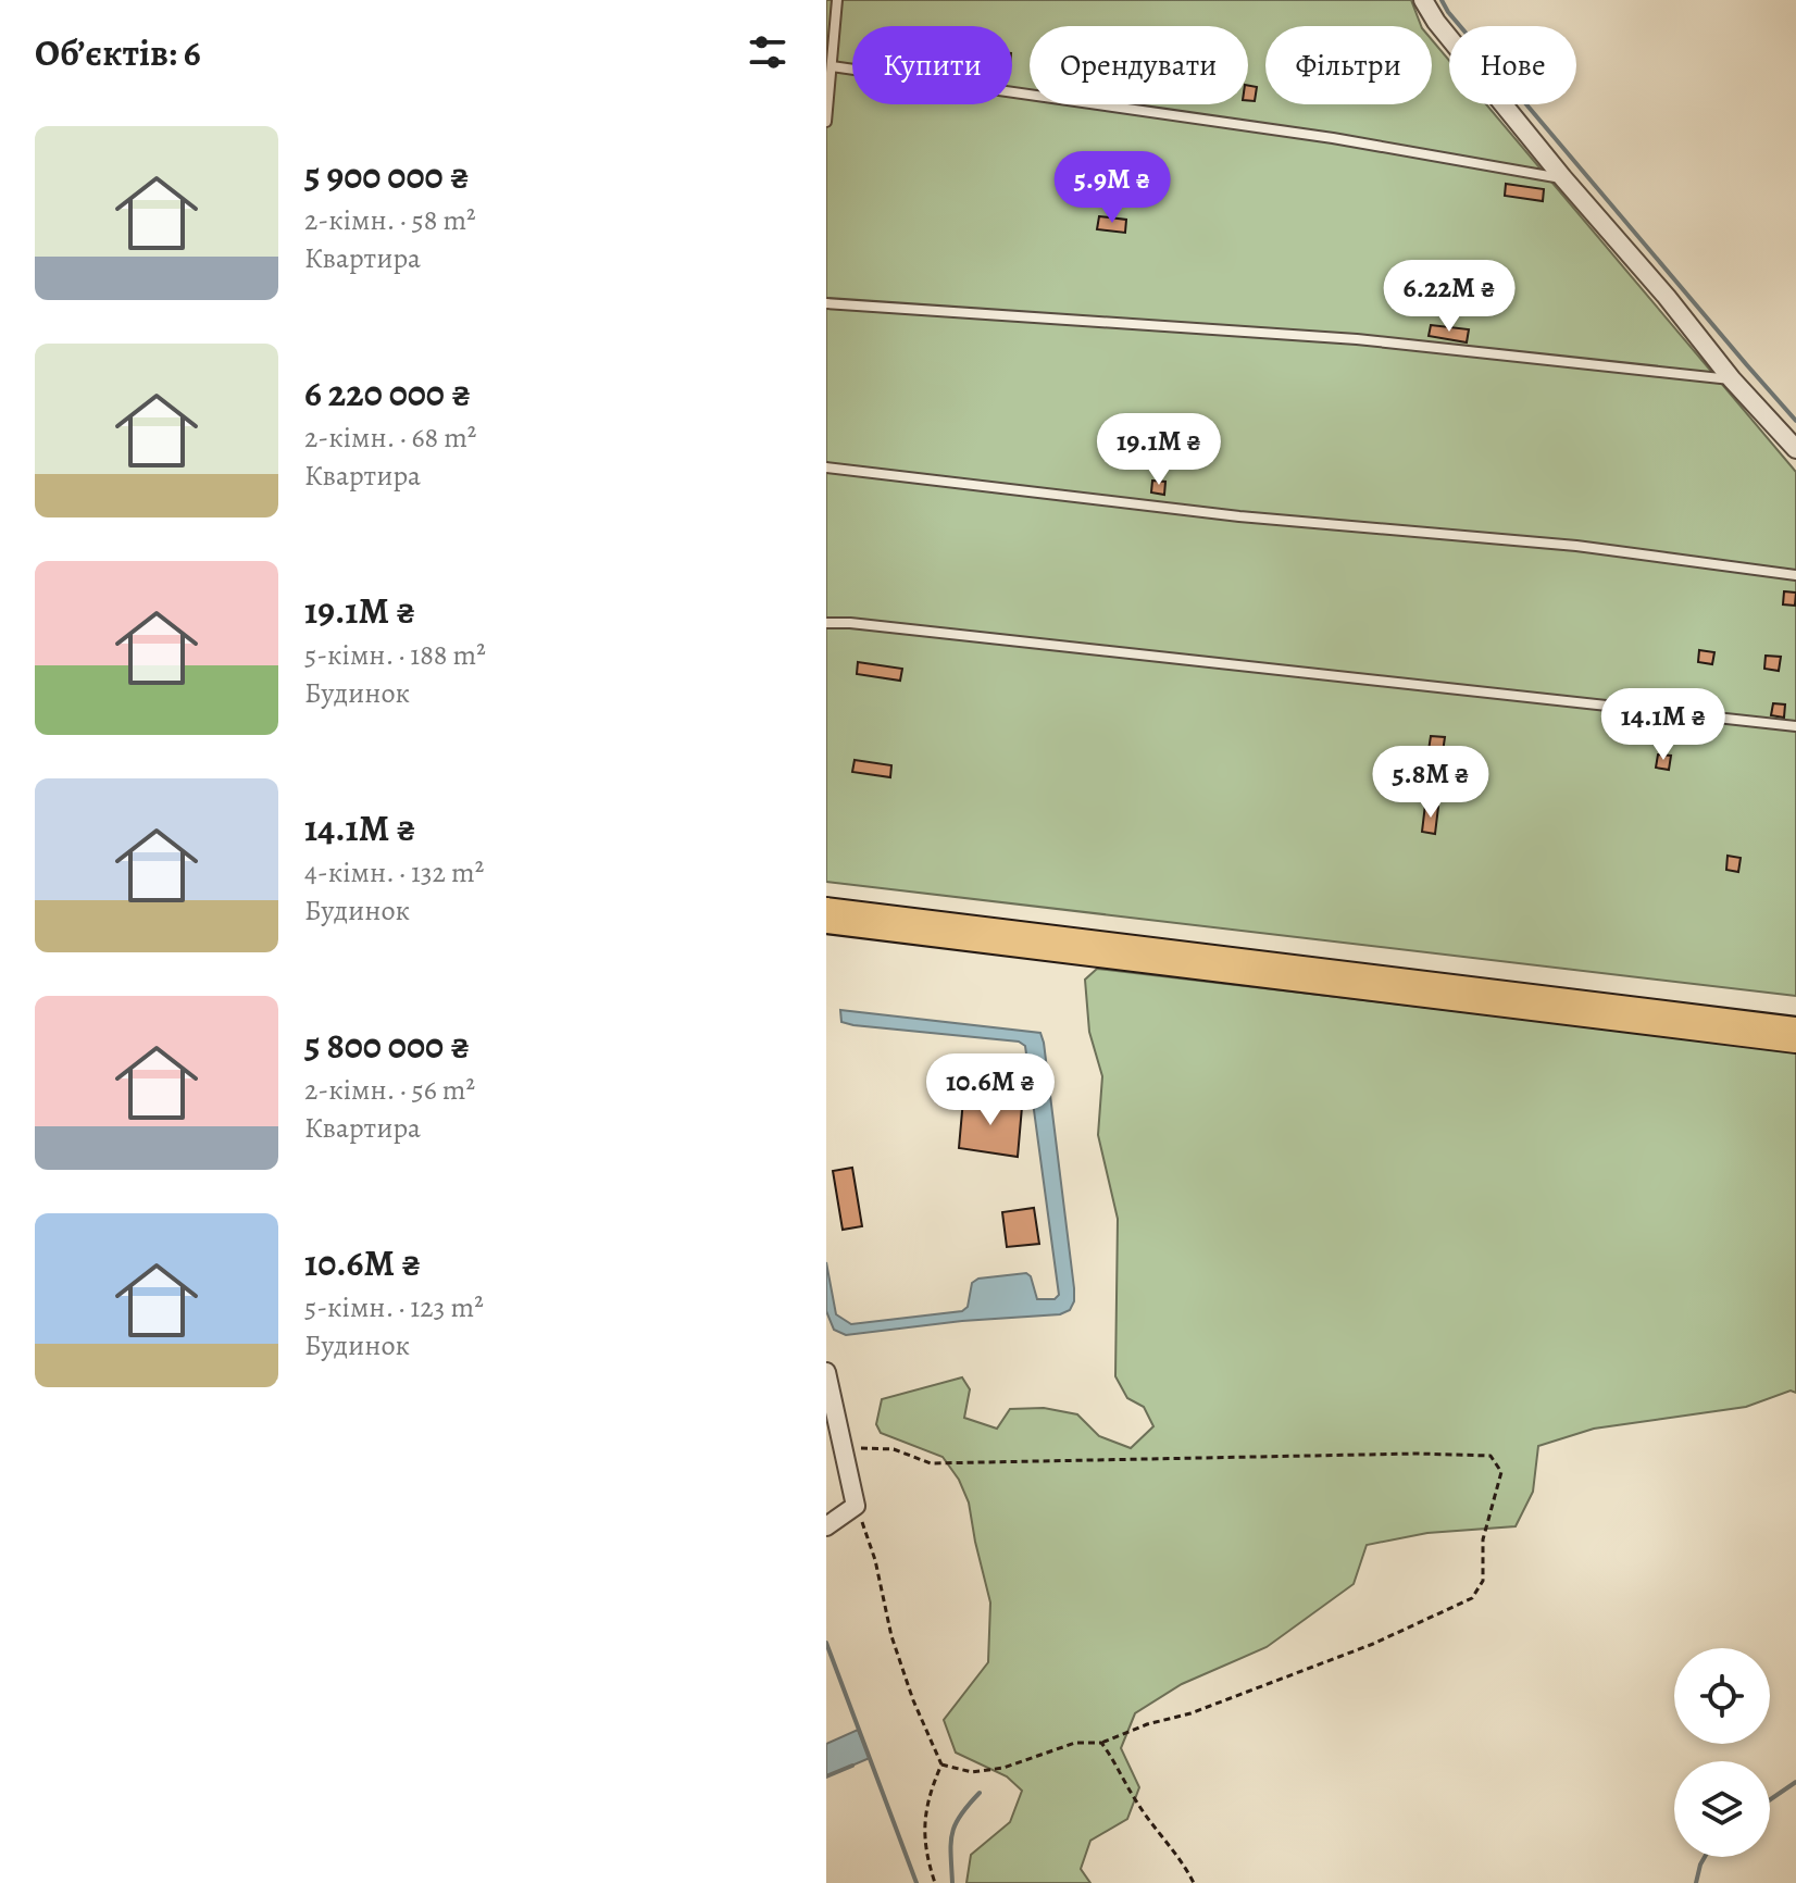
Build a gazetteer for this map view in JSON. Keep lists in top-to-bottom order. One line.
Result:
{"page":{"heading":"Об’єктів: 6","chip":["Купити","Орендувати","Фільтри","Нове"],"list":[{"name":"5 900 000 ₴","note":"2-кімн. · 58 m² · Квартира"},{"name":"6 220 000 ₴","note":"2-кімн. · 68 m² · Квартира"},{"name":"19.1M ₴","note":"5-кімн. · 188 m² · Будинок"},{"name":"14.1M ₴","note":"4-кімн. · 132 m² · Будинок"},{"name":"5 800 000 ₴","note":"2-кімн. · 56 m² · Квартира"},{"name":"10.6M ₴","note":"5-кімн. · 123 m² · Будинок"}],"price":["5.9M ₴","6.22M ₴","19.1M ₴","14.1M ₴","5.8M ₴","10.6M ₴"]}}
